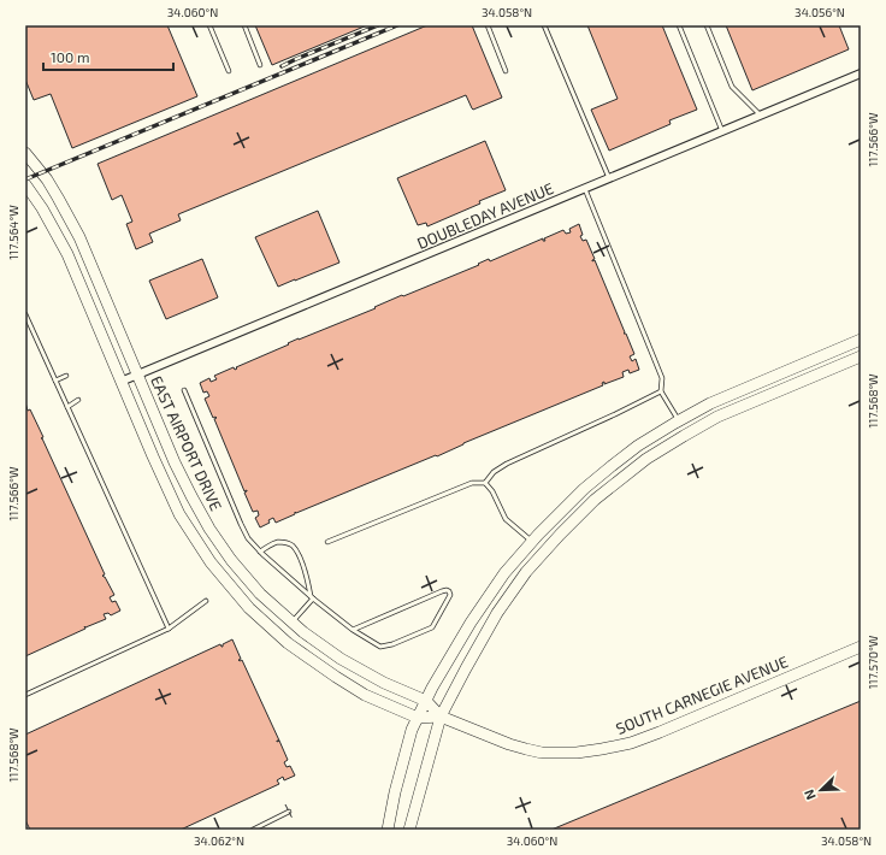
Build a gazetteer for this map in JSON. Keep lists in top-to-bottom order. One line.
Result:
{"streets":{"main road":["EAST AIRPORT DRIVE","SOUTH CARNEGIE AVENUE"],"street":["DOUBLEDAY AVENUE"]},"crossings":[["DOUBLEDAY AVENUE","EAST AIRPORT DRIVE"],["EAST AIRPORT DRIVE","SOUTH CARNEGIE AVENUE"]],"scale_bar":"100 m","north":"bottom left","coordinates":["34.060°N","34.058°N","34.056°N","117.566°W","117.564°W","117.568°W","117.570°W","34.062°N"]}
